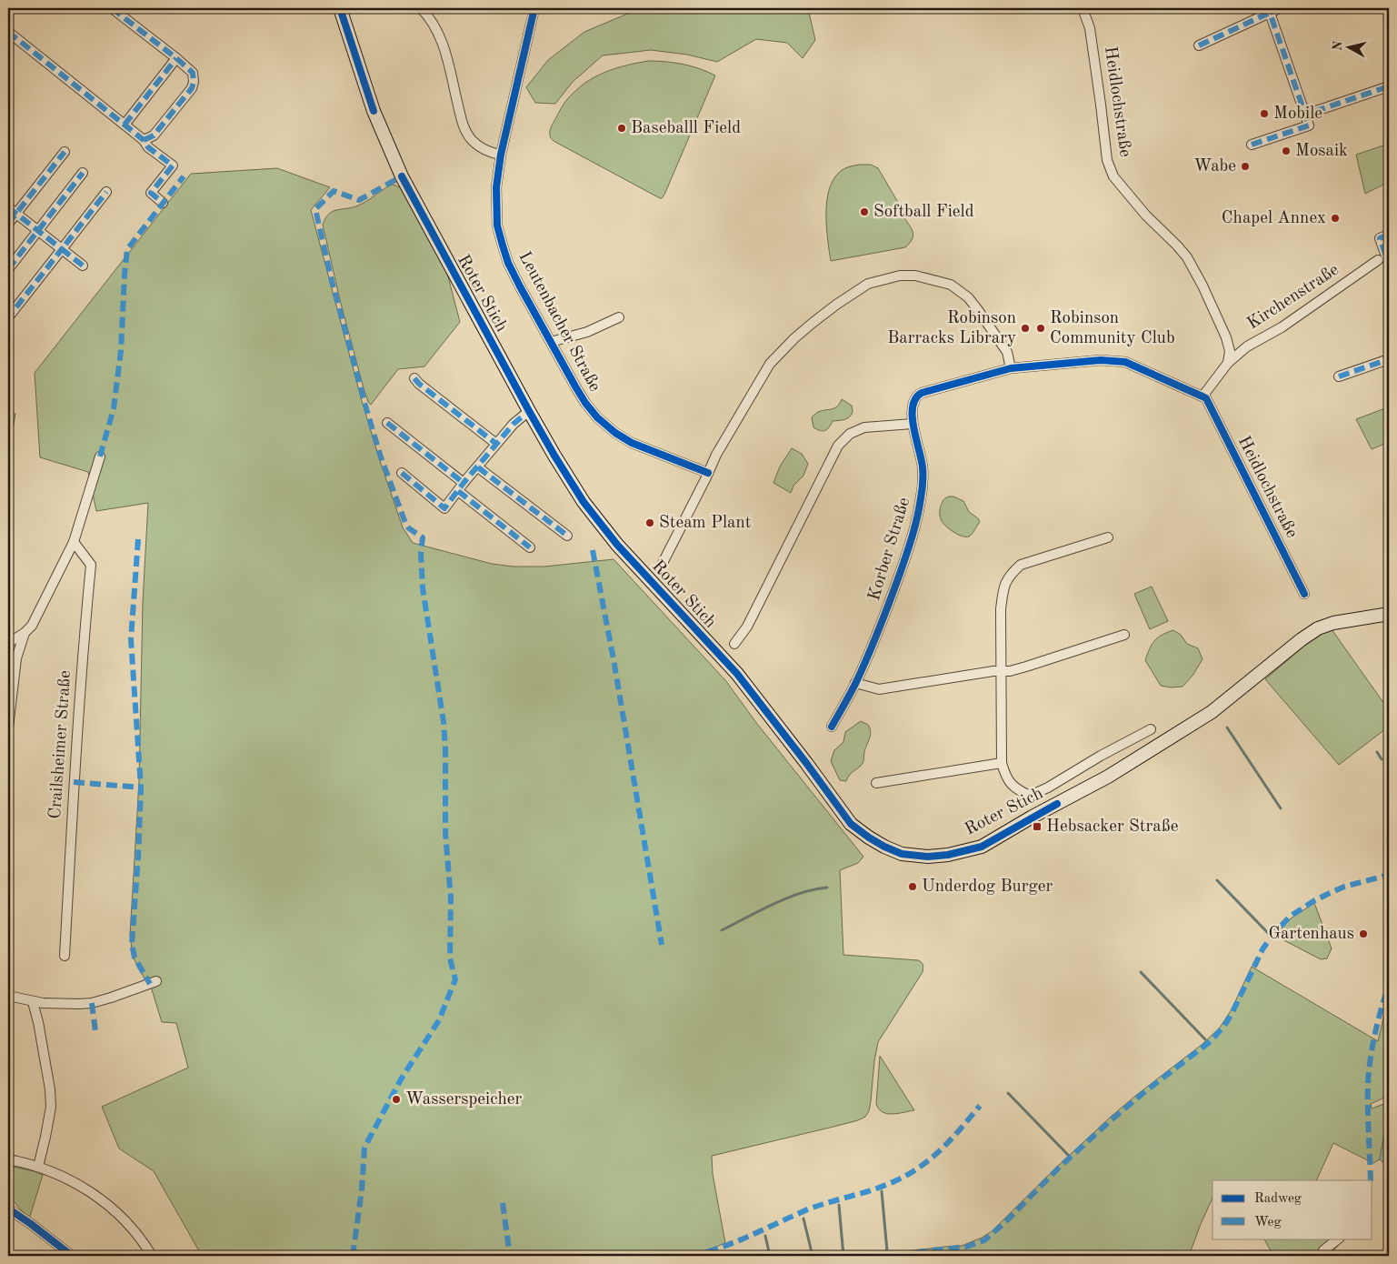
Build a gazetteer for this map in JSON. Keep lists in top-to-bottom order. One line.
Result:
{"streets":{"street":["Heidlochstraße","Roter Stich","Kirchenstraße","Leutenbacher Straße","Korber Straße","Crailsheimer Straße"]},"crossings":[["Heidlochstraße","Kirchenstraße"],["Heidlochstraße","Korber Straße"]],"places":{"other":["Mobile","Baseballl Field","Mosaik","Wabe","Softball Field","Chapel Annex","Robinson Barracks Library","Robinson Community Club","Steam Plant","Underdog Burger","Gartenhaus","Wasserspeicher"],"transit":["Hebsacker Straße"]},"legend":["Radweg","Weg"],"north":"left"}
